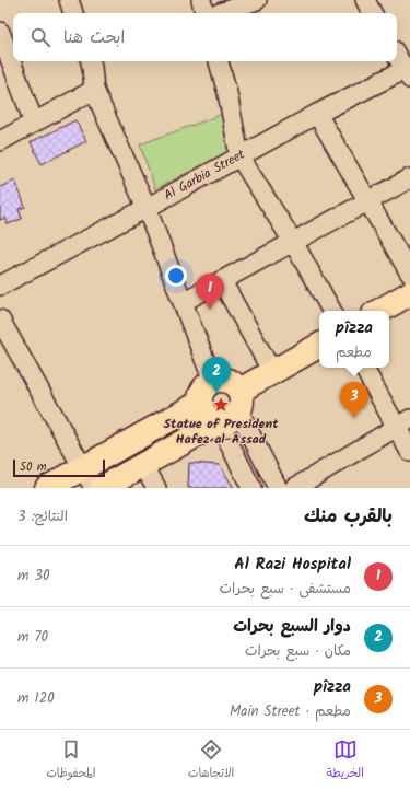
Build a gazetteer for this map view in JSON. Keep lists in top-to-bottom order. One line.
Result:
{"streets":{"street":["Al Garbia Street"]},"places":{"place":["Statue of President Hafez al-Assad"]},"scale_bar":"50 m","page":{"search":"ابحث هنا","pins":["1","2","3"],"popup":["pîzza","مطعم"],"scale":"50 m","heading":["بالقرب منك","النتائج: 3"],"list":[{"mark":"1","name":"Al Razi Hospital","note":"مستشفى · سبع بحرات","value":"30 m"},{"mark":"2","name":"دوار السبع بحرات","note":"مكان · سبع بحرات","value":"70 m"},{"mark":"3","name":"pîzza","note":"مطعم · Main Street","value":"120 m"}],"nav":["الخريطة","الاتجاهات","المحفوظات"]}}
